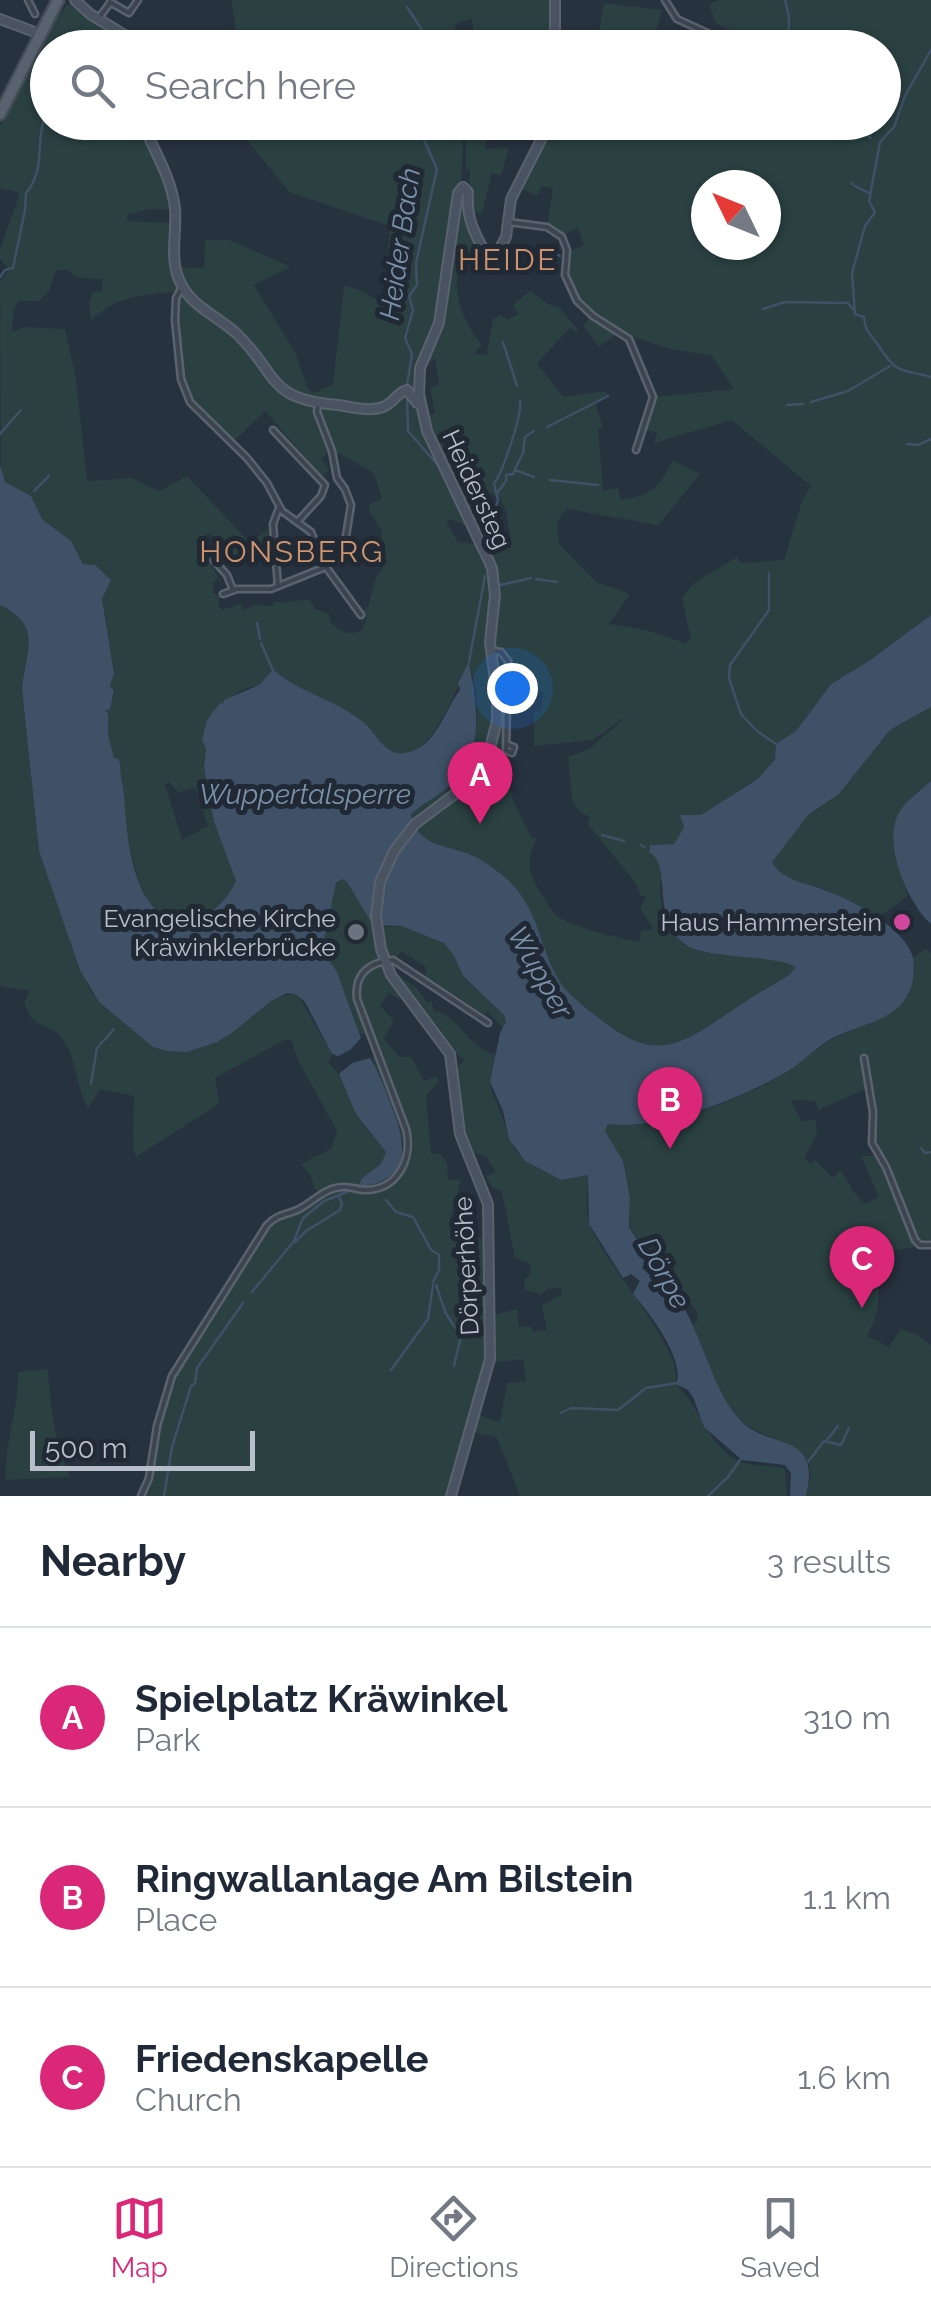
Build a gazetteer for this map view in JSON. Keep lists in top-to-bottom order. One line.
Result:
{"streets":{"main road":["Heidersteg","Dörperhöhe"]},"crossings":[["Heidersteg","Dörperhöhe"]],"districts":["HEIDE","HONSBERG"],"water":["Heider Bach","Wuppertalsperre","Wupper","Dörpe"],"places":["Haus Hammerstein","Evangelische Kirche Kräwinklerbrücke"],"scale_bar":"500 m","north":"top left","page":{"search":"Search here","pins":["A","B","C"],"scale":"500 m","heading":["Nearby","3 results"],"list":[{"mark":"A","name":"Spielplatz Kräwinkel","note":"Park","value":"310 m"},{"mark":"B","name":"Ringwallanlage Am Bilstein","note":"Place","value":"1.1 km"},{"mark":"C","name":"Friedenskapelle","note":"Church","value":"1.6 km"}],"nav":["Map","Directions","Saved"]}}
